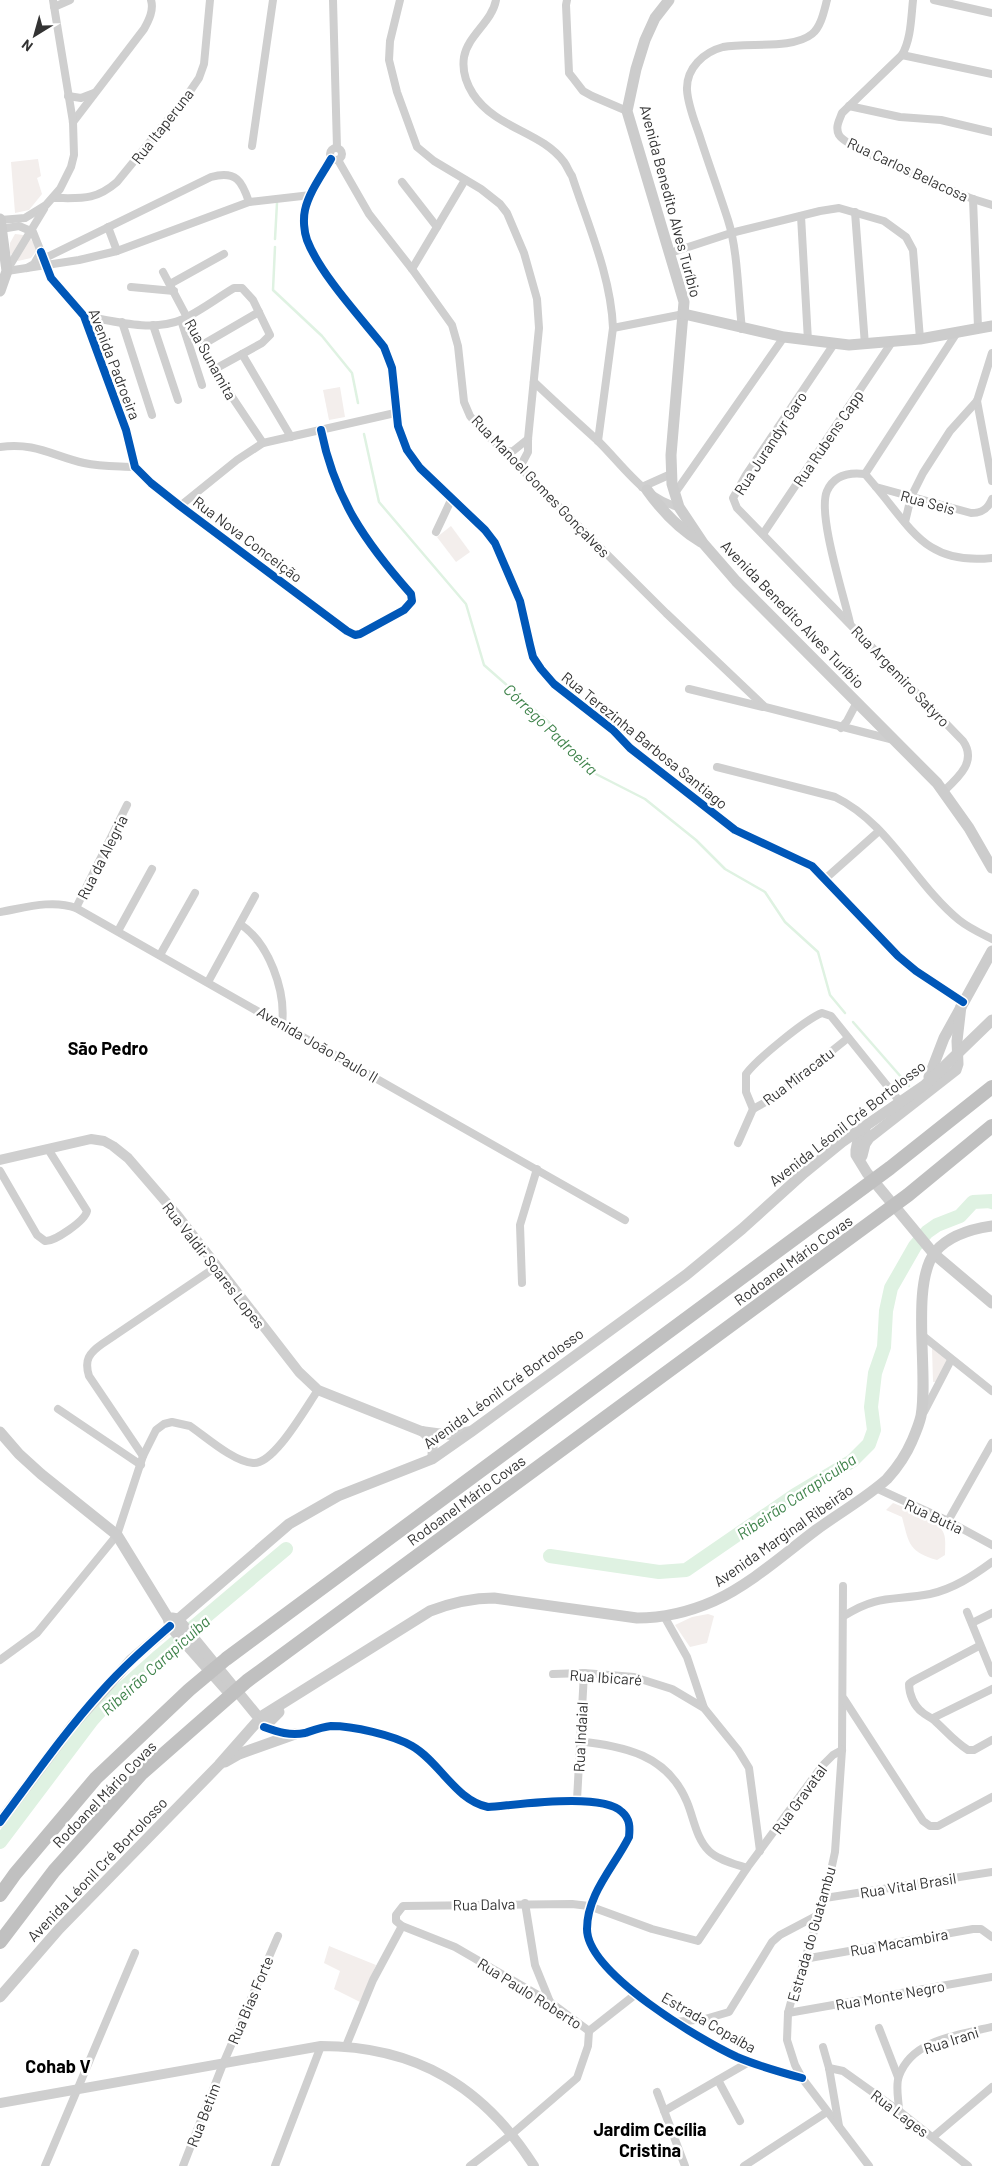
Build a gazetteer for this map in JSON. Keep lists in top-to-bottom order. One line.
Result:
{"streets":{"highway":["Rodoanel Mário Covas"],"main road":["Avenida Benedito Alves Turíbio","Avenida Léonil Cré Bortolosso","Avenida Marginal Ribeirão"],"street":["Rua Itaperuna","Rua Carlos Belacosa","Rua Sunamita","Avenida Padroeira","Rua Rubens Capp","Rua Jurandyr Garo","Rua Manoel Gomes Gonçalves","Rua Seis","Rua Nova Conceição","Rua Argemiro Satyro","Rua Terezinha Barbosa Santiago","Rua da Alegria","Avenida João Paulo II","Rua Miracatu","Rua Valdir Soares Lopes","Rua Butia","Rua Ibicaré","Rua Indaial","Rua Gravatal","Rua Vital Brasil","Rua Dalva","Estrada do Guatambu","Rua Macambira","Rua Paulo Roberto","Rua Monte Negro","Rua Bias Forte","Estrada Copaíba","Rua Irani","Rua Lages","Rua Betim"]},"crossings":[["Avenida Benedito Alves Turíbio","Rua Manoel Gomes Gonçalves"],["Avenida Benedito Alves Turíbio","Rua Argemiro Satyro"],["Avenida Padroeira","Rua Nova Conceição"],["Rua Rubens Capp","Rua Jurandyr Garo"],["Rua Jurandyr Garo","Rua Argemiro Satyro"],["Rua Manoel Gomes Gonçalves","Rua Terezinha Barbosa Santiago"],["Rua da Alegria","Avenida João Paulo II"],["Avenida Léonil Cré Bortolosso","Rua Valdir Soares Lopes"],["Avenida Léonil Cré Bortolosso","Avenida Marginal Ribeirão"],["Avenida Léonil Cré Bortolosso","Estrada Copaíba"],["Rua Butia","Avenida Marginal Ribeirão"],["Rua Ibicaré","Rua Indaial"],["Rua Ibicaré","Rua Gravatal"],["Rua Indaial","Estrada Copaíba"],["Rua Gravatal","Rua Dalva"],["Rua Gravatal","Estrada do Guatambu"],["Rua Vital Brasil","Estrada do Guatambu"],["Rua Dalva","Rua Paulo Roberto"],["Rua Dalva","Estrada Copaíba"],["Estrada do Guatambu","Rua Macambira"],["Estrada do Guatambu","Rua Monte Negro"],["Estrada do Guatambu","Estrada Copaíba"],["Rua Bias Forte","Rua Betim"]],"districts":["São Pedro","Cohab V","Jardim Cecília Cristina"],"water":["Córrego Padroeira","Ribeirão Carapicuíba"],"north":"bottom left"}
